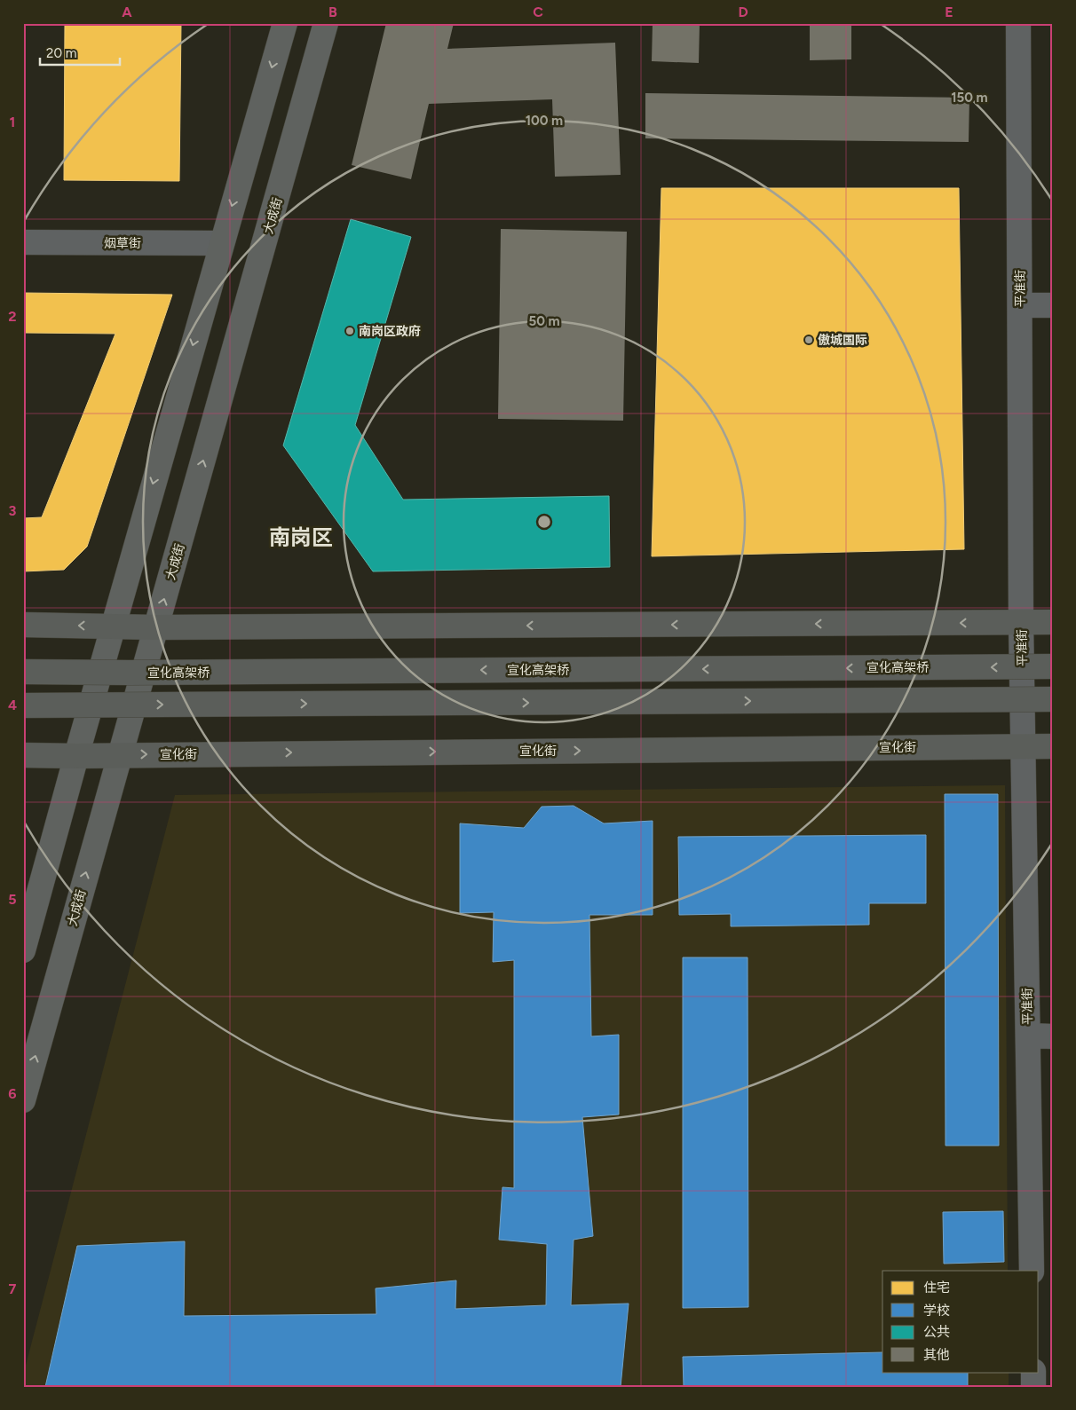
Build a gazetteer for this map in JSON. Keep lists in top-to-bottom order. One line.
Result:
{"streets":{"highway":["宣化高架桥","宣化街"],"main road":["大成街"],"street":["烟草街","平准街"]},"crossings":[["大成街","宣化街"],["平准街","宣化街"]],"districts":["南岗区"],"places":["南岗区政府","傲城国际"],"legend":["住宅","学校","公共","其他"],"scale_bar":"20 m","grid":{"columns":["A","B","C","D","E"],"rows":["1","2","3","4","5","6","7"]},"rings":["150 m","100 m","50 m"]}
